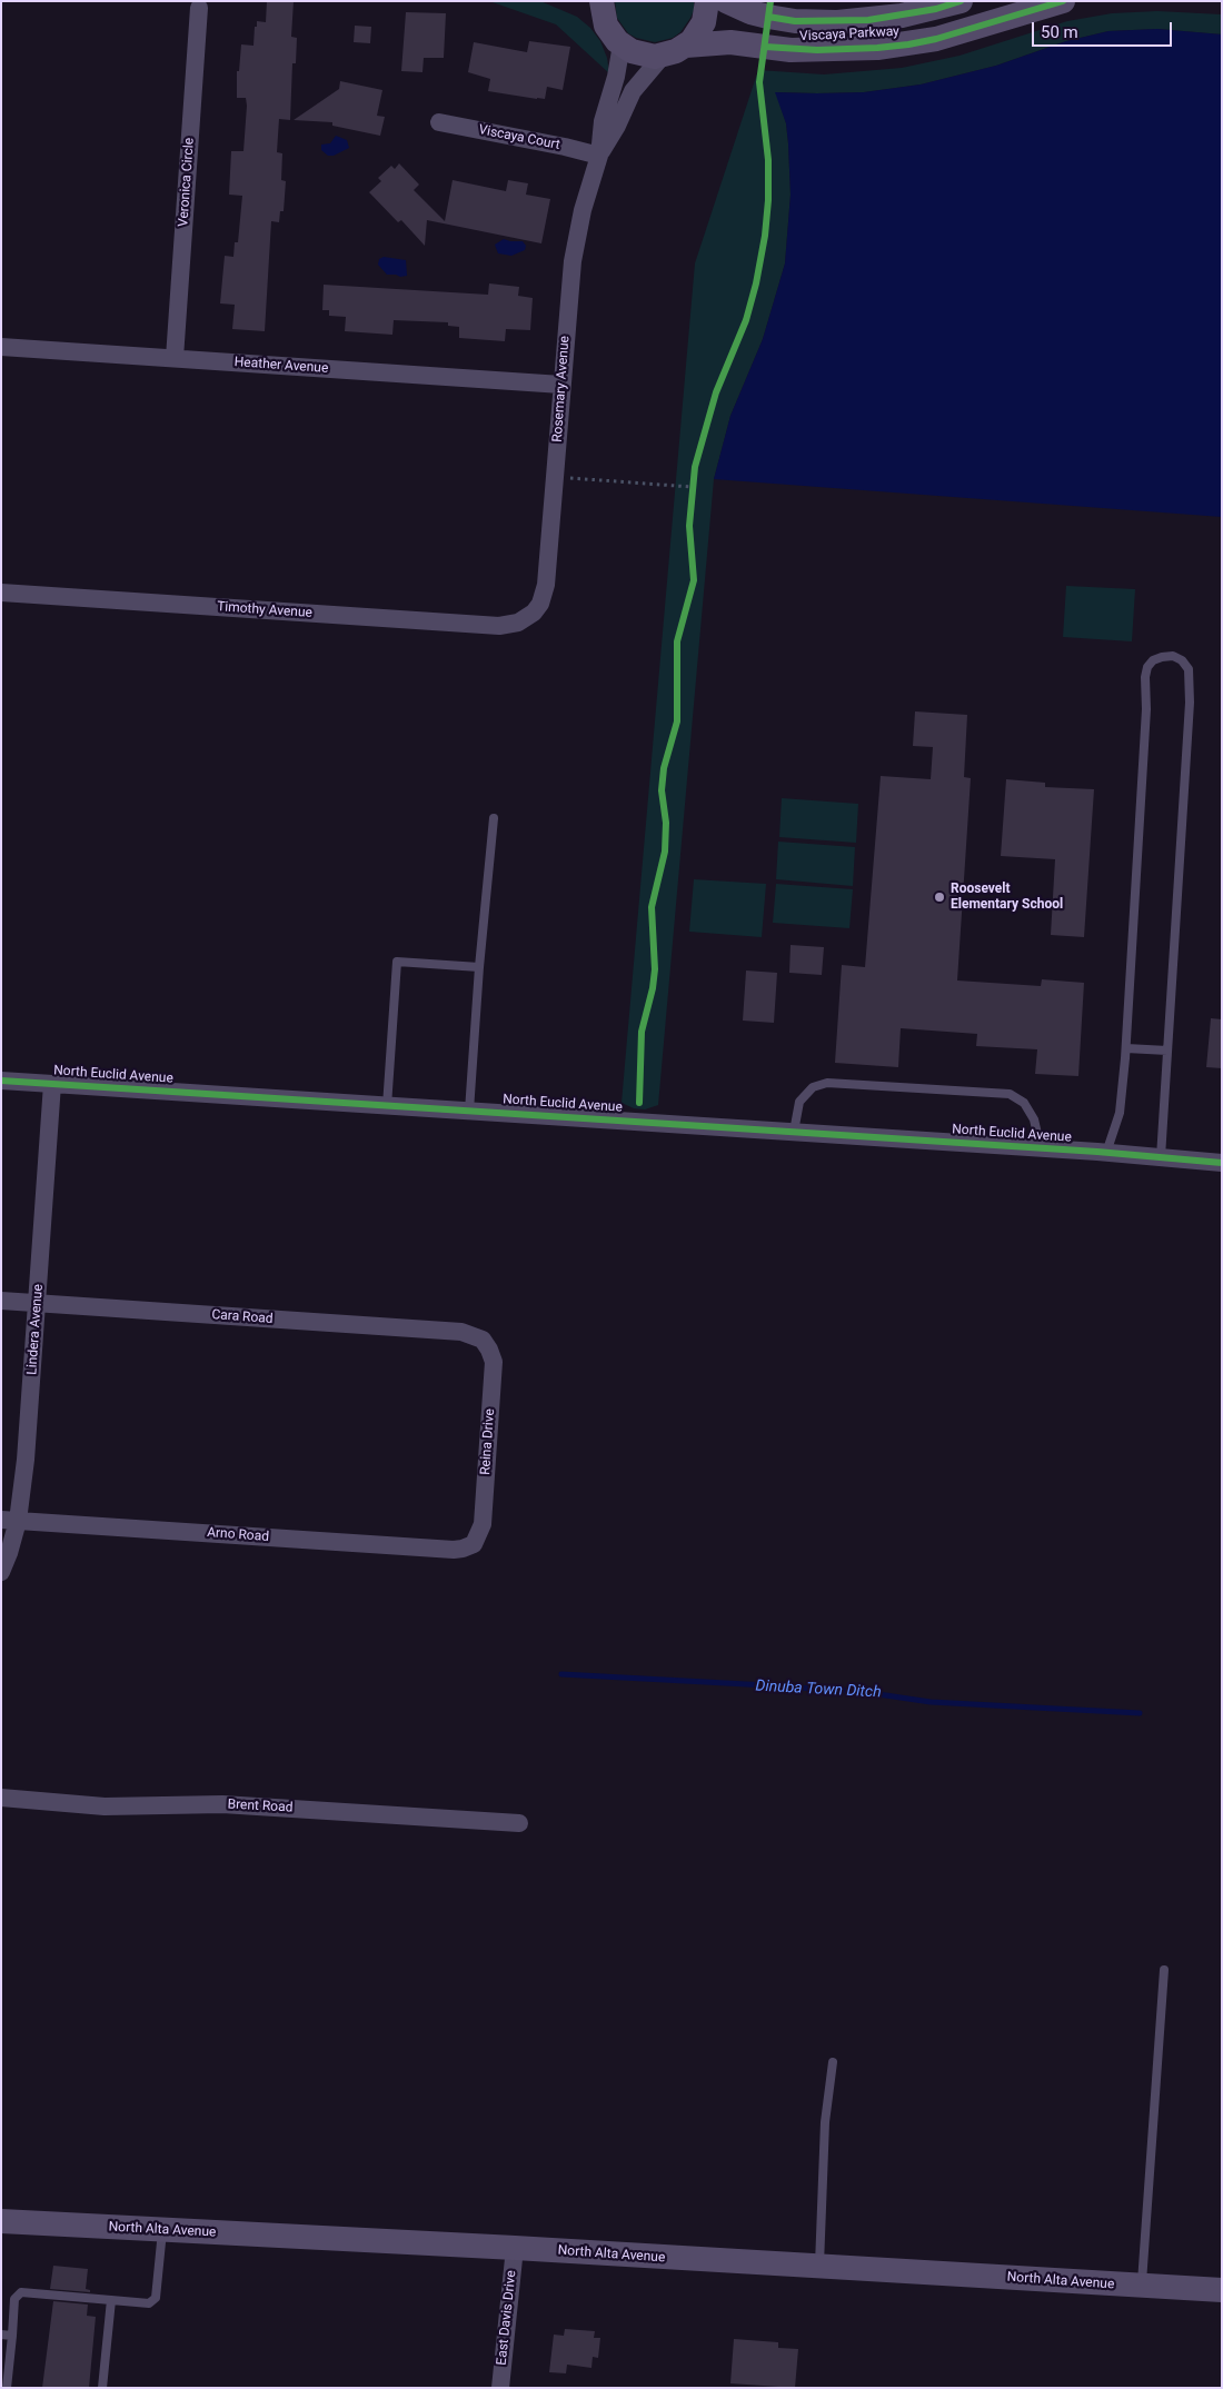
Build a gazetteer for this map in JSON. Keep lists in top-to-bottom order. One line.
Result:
{"streets":{"main road":["Viscaya Parkway","North Alta Avenue"],"street":["Viscaya Court","Veronica Circle","Heather Avenue","Rosemary Avenue","Timothy Avenue","North Euclid Avenue","Cara Road","Lindera Avenue","Reina Drive","Arno Road","Brent Road","East Davis Drive"]},"crossings":[["Viscaya Court","Rosemary Avenue"],["Veronica Circle","Heather Avenue"],["Heather Avenue","Rosemary Avenue"],["Rosemary Avenue","Timothy Avenue"],["North Euclid Avenue","Lindera Avenue"],["Cara Road","Lindera Avenue"],["Cara Road","Reina Drive"],["Lindera Avenue","Arno Road"],["Reina Drive","Arno Road"],["North Alta Avenue","East Davis Drive"]],"water":["Dinuba Town Ditch"],"places":["Roosevelt Elementary School"],"scale_bar":"50 m"}
